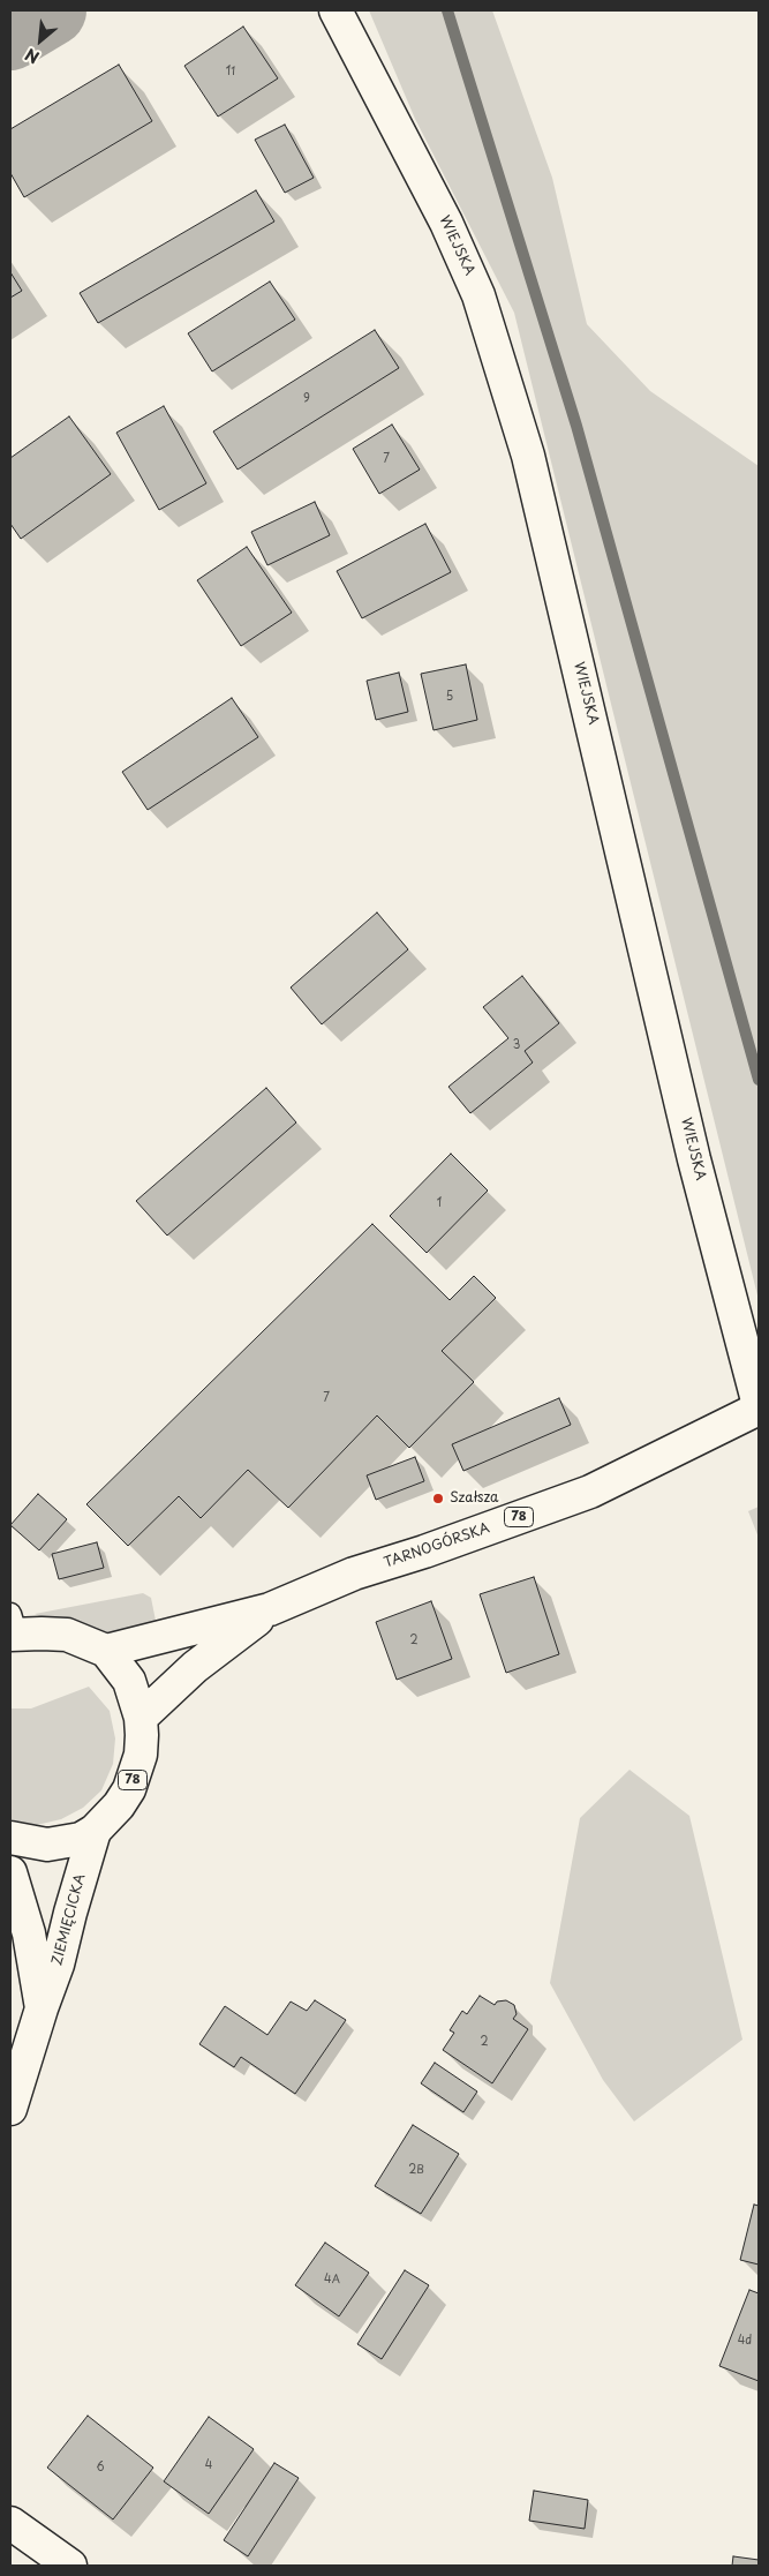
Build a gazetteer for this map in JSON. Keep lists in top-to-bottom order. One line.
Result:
{"streets":{"street":["WIEJSKA","78","TARNOGÓRSKA","ZIEMIĘCICKA"]},"crossings":[["WIEJSKA","TARNOGÓRSKA"],["78","TARNOGÓRSKA"],["78","ZIEMIĘCICKA"]],"places":["Szałsza"],"house_numbers":["11","9","7","5","3","1","7","2","2","2B","4A","4d","4","6"],"north":"bottom left"}
